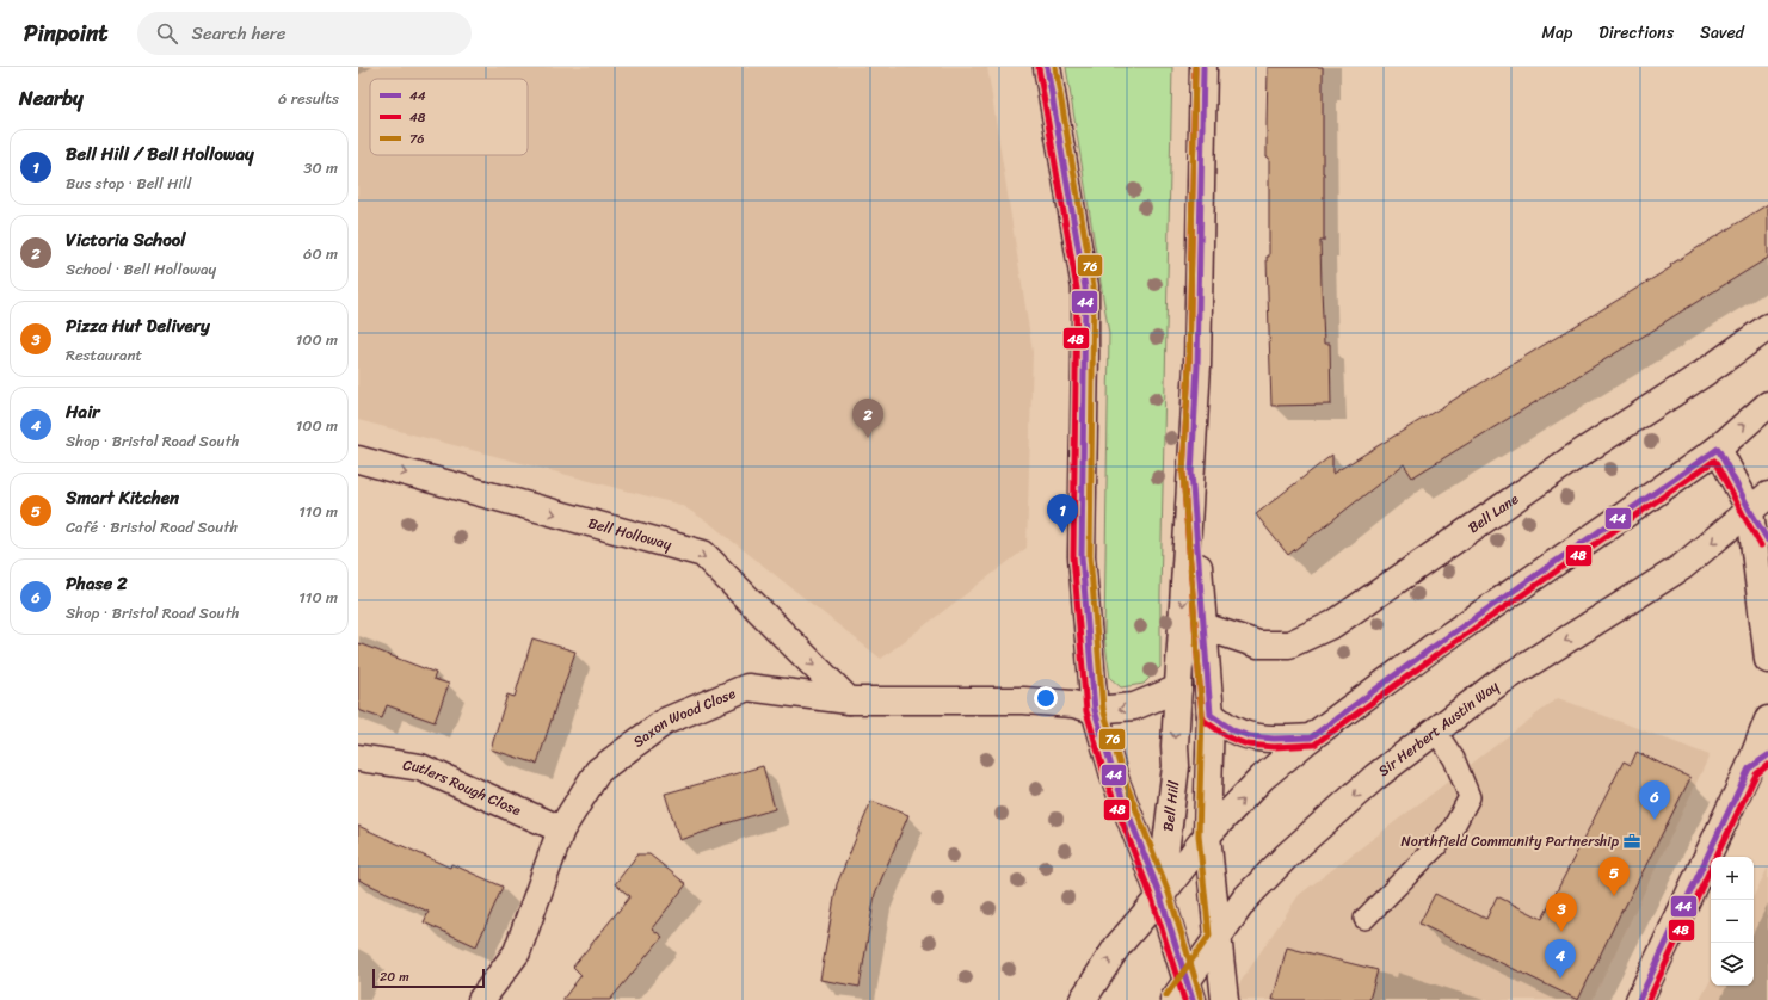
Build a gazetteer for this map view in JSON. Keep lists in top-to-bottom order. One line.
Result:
{"streets":{"main road":["Bell Lane","Bell Holloway","Saxon Wood Close","Sir Herbert Austin Way","Cutlers Rough Close","Bell Hill"]},"crossings":[["Bell Lane","Bell Hill"],["Bell Holloway","Saxon Wood Close"],["Saxon Wood Close","Cutlers Rough Close"],["Sir Herbert Austin Way","Bell Hill"]],"one_way":["Bell Holloway"],"places":{"office":["Northfield Community Partnership"]},"lines":["transit line 44","transit line 48","transit line 76"],"legend":["44","48","76"],"scale_bar":"20 m","page":{"header":"Pinpoint","search":"Search here","nav":["Map","Directions","Saved"],"heading":["Nearby","6 results"],"list":[{"mark":"1","name":"Bell Hill / Bell Holloway","note":"Bus stop · Bell Hill","value":"30 m"},{"mark":"2","name":"Victoria School","note":"School · Bell Holloway","value":"60 m"},{"mark":"3","name":"Pizza Hut Delivery","note":"Restaurant","value":"100 m"},{"mark":"4","name":"Hair","note":"Shop · Bristol Road South","value":"100 m"},{"mark":"5","name":"Smart Kitchen","note":"Café · Bristol Road South","value":"110 m"},{"mark":"6","name":"Phase 2","note":"Shop · Bristol Road South","value":"110 m"}],"pins":["2","1","6","5","3","4"],"map_buttons":["+","−"],"scale":"20 m"}}
